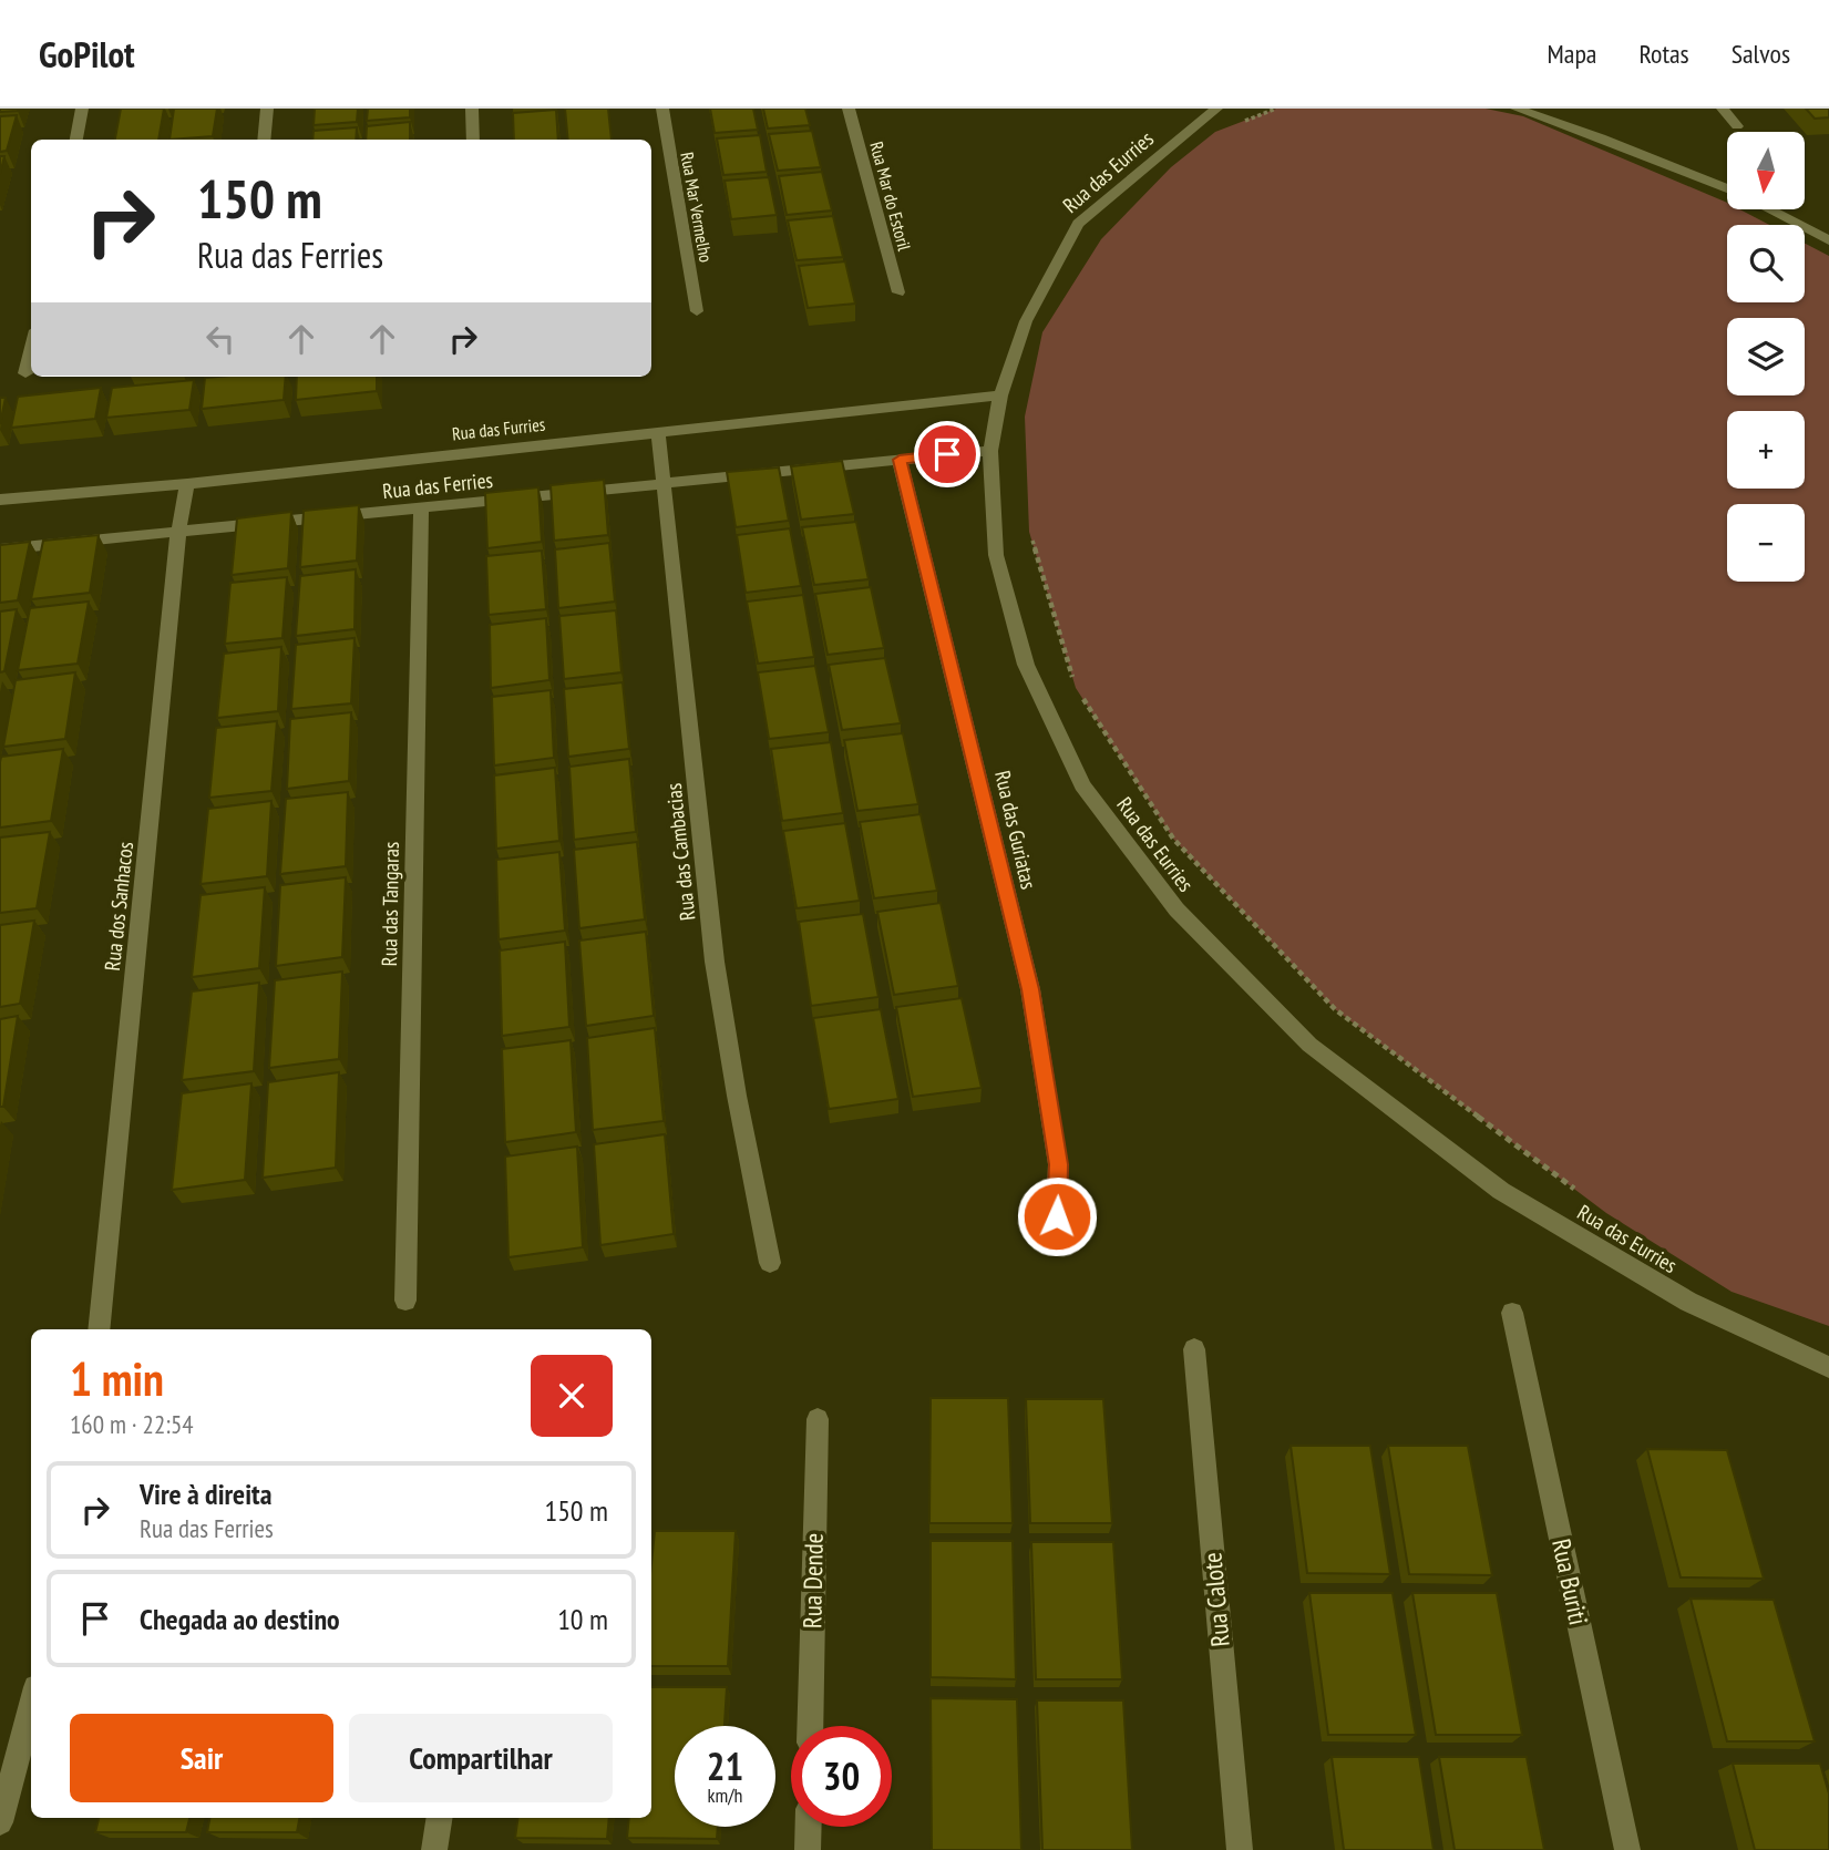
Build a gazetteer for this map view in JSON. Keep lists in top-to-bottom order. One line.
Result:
{"streets":{"street":["Rua das Eurries","Rua Mar do Estoril","Rua Mar Vermelho","Rua das Furries","Rua das Ferries","Rua das Guriatas","Rua das Cambacias","Rua das Tangaras","Rua dos Sanhacos","Rua Dende","Rua Buriti","Rua Calote"]},"crossings":[["Rua das Eurries","Rua das Furries"],["Rua das Eurries","Rua das Ferries"],["Rua das Furries","Rua das Cambacias"],["Rua das Furries","Rua dos Sanhacos"],["Rua das Ferries","Rua das Guriatas"],["Rua das Ferries","Rua das Cambacias"],["Rua das Ferries","Rua das Tangaras"],["Rua das Ferries","Rua dos Sanhacos"]],"north":"bottom","page":{"header":"GoPilot","nav":["Mapa","Rotas","Salvos"],"map_buttons":["+","−"],"turn":["150 m","Rua das Ferries"],"heading":["1 min","160 m · 22:54"],"list":[{"name":"Vire à direita","note":"Rua das Ferries","value":"150 m"},{"name":"Chegada ao destino","value":"10 m"}],"buttons":["Sair","Compartilhar"],"speed":"21 km/h","limit":"30"}}
